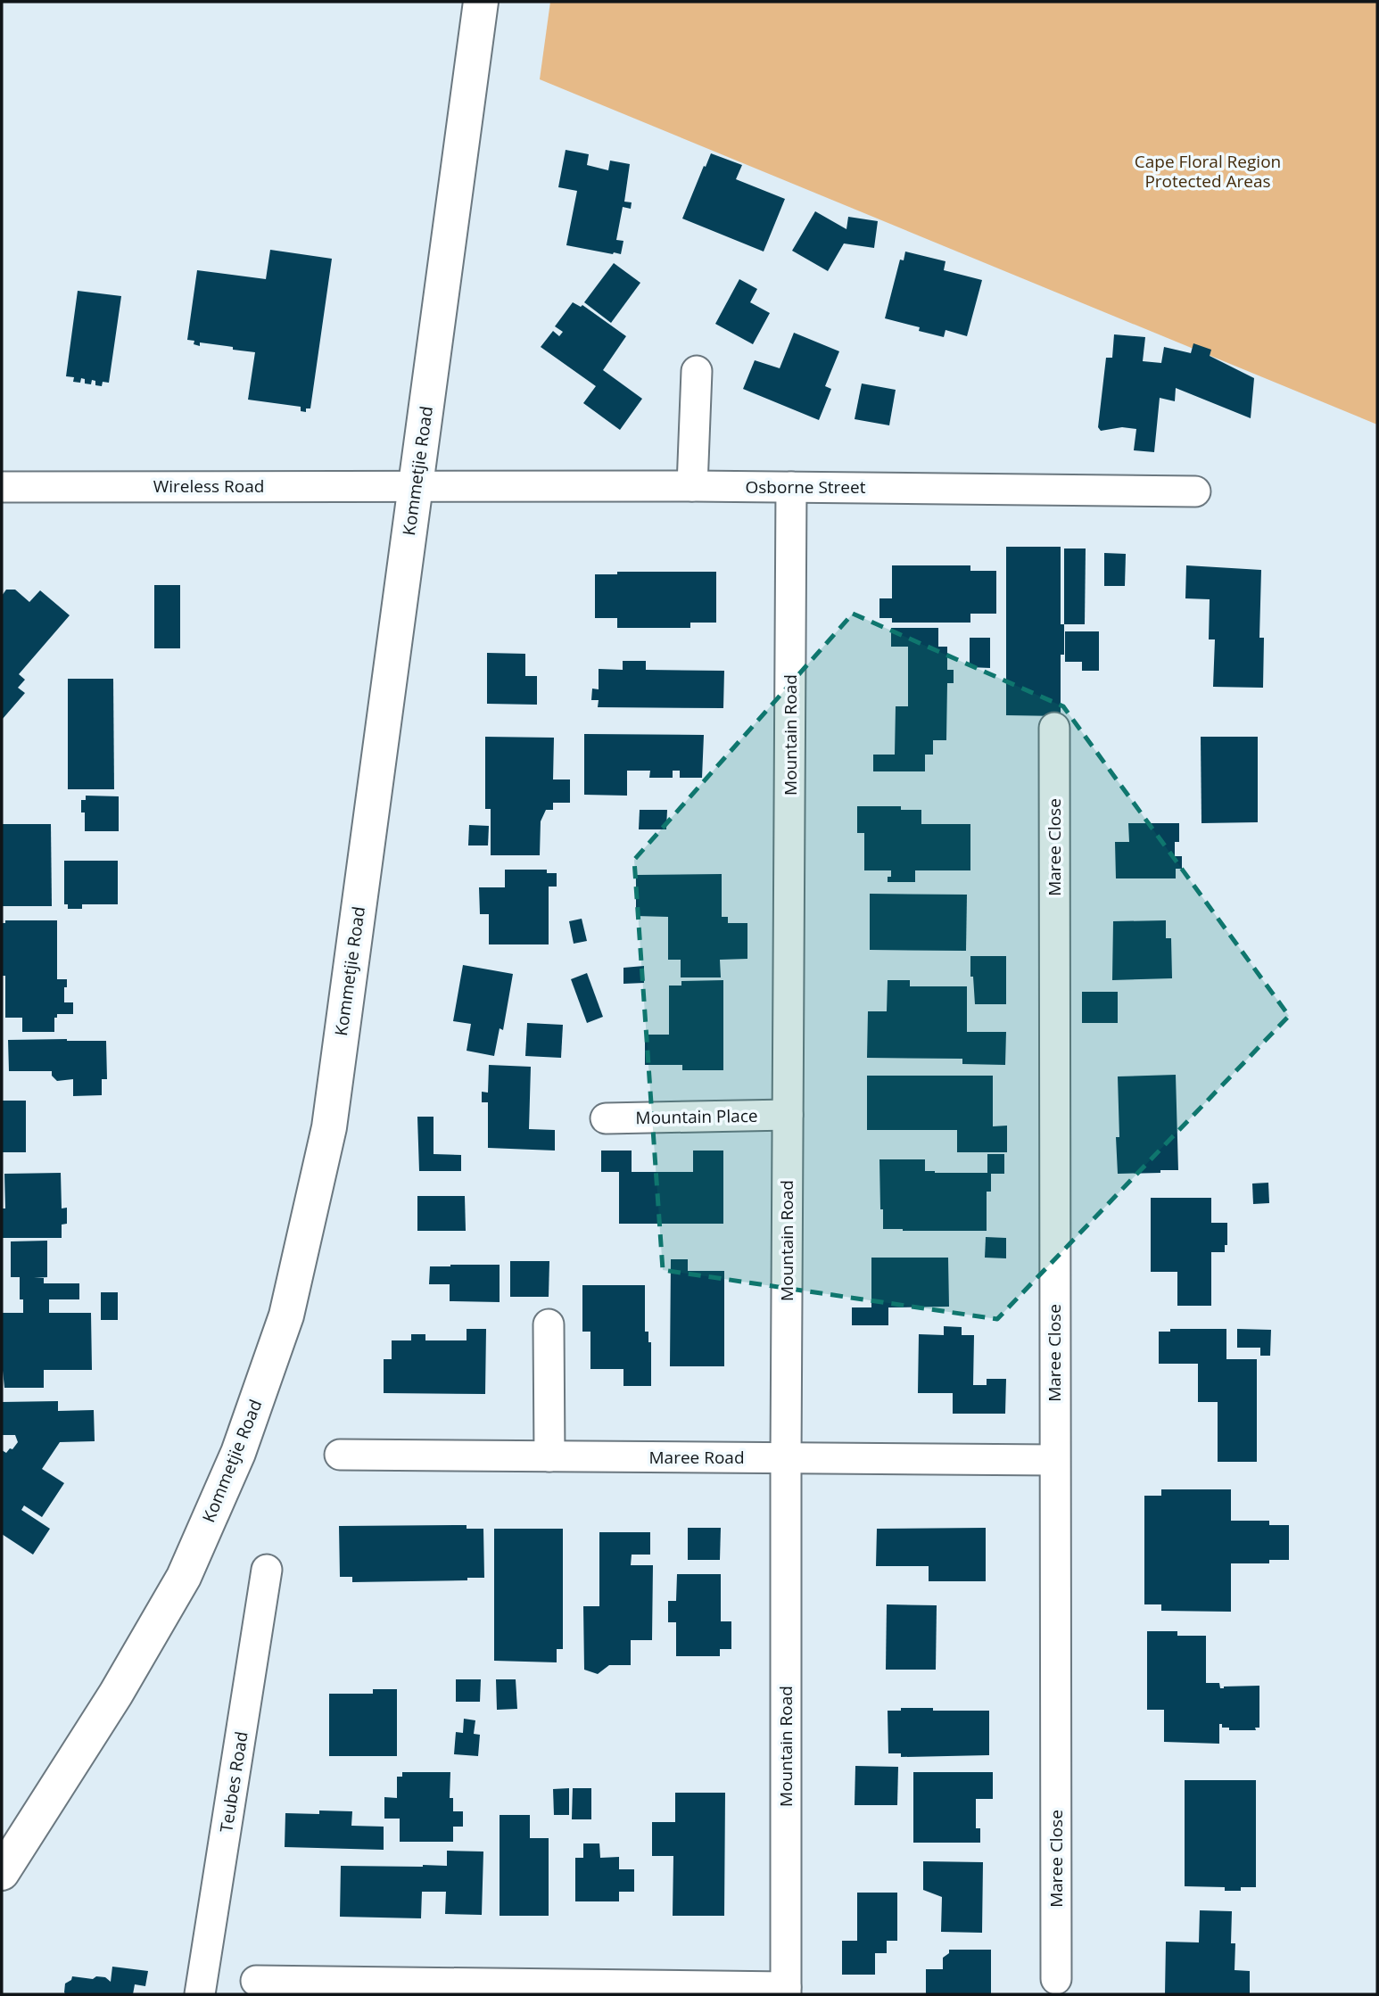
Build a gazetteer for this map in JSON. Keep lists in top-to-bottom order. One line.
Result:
{"streets":{"main road":["Kommetjie Road"],"street":["Wireless Road","Osborne Street","Mountain Road","Maree Close","Mountain Place","Maree Road","Teubes Road"]},"crossings":[["Kommetjie Road","Wireless Road"],["Kommetjie Road","Osborne Street"],["Wireless Road","Osborne Street"],["Osborne Street","Mountain Road"],["Mountain Road","Mountain Place"],["Mountain Road","Maree Road"],["Maree Close","Maree Road"]],"parks":["Cape Floral Region Protected Areas"]}
